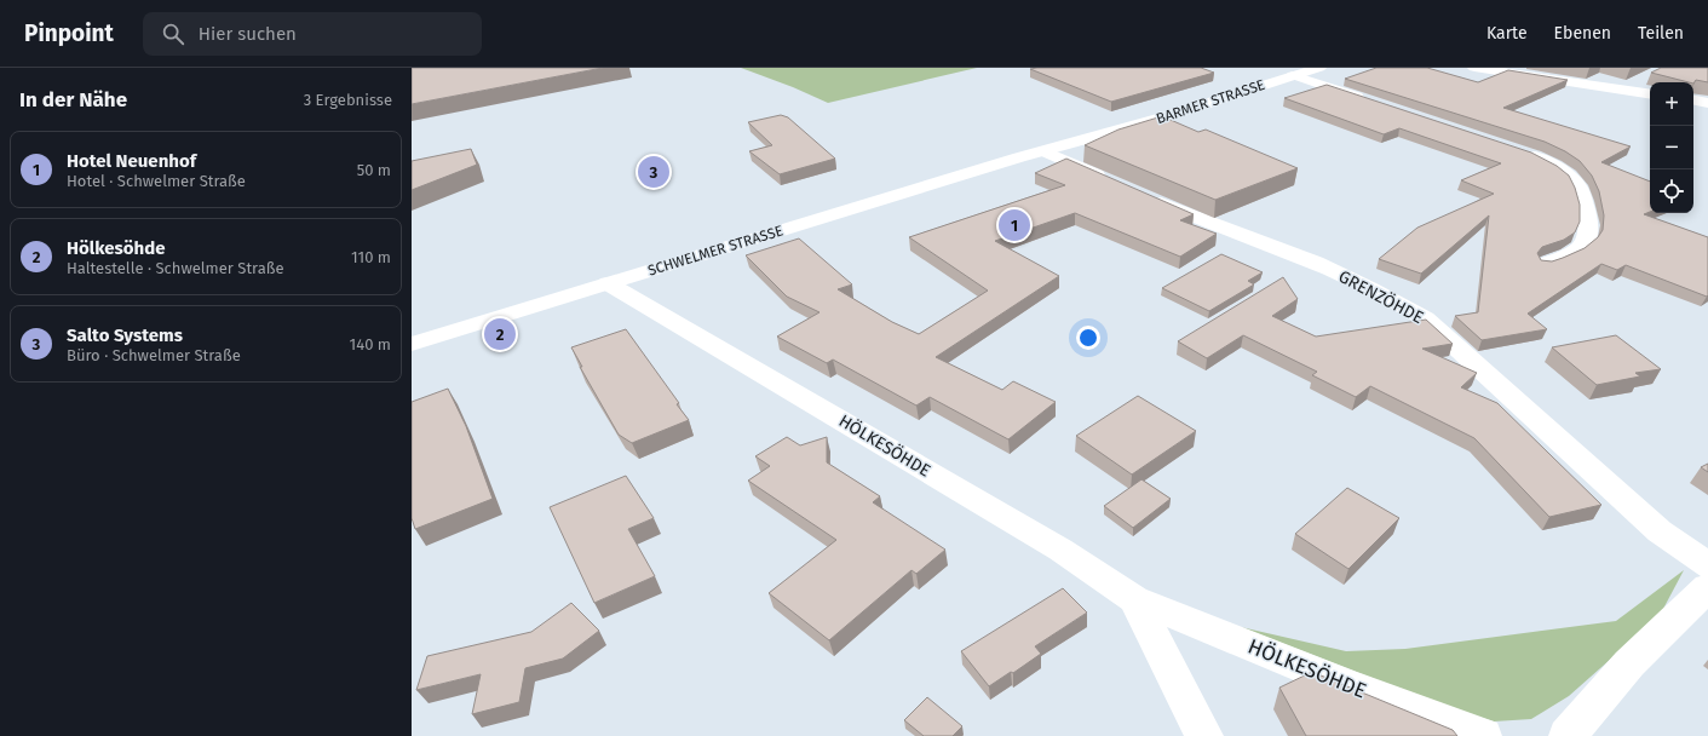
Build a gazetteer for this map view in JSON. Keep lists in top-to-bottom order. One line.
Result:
{"streets":{"street":["BARMER STRASSE","SCHWELMER STRASSE","GRENZÖHDE","HÖLKESÖHDE"]},"crossings":[["BARMER STRASSE","SCHWELMER STRASSE"],["SCHWELMER STRASSE","HÖLKESÖHDE"]],"page":{"header":"Pinpoint","search":"Hier suchen","nav":["Karte","Ebenen","Teilen"],"heading":["In der Nähe","3 Ergebnisse"],"map_buttons":["+","−"],"list":[{"mark":"1","name":"Hotel Neuenhof","note":"Hotel · Schwelmer Straße","value":"50 m"},{"mark":"2","name":"Hölkesöhde","note":"Haltestelle · Schwelmer Straße","value":"110 m"},{"mark":"3","name":"Salto Systems","note":"Büro · Schwelmer Straße","value":"140 m"}],"pins":["3","1","2"]}}
